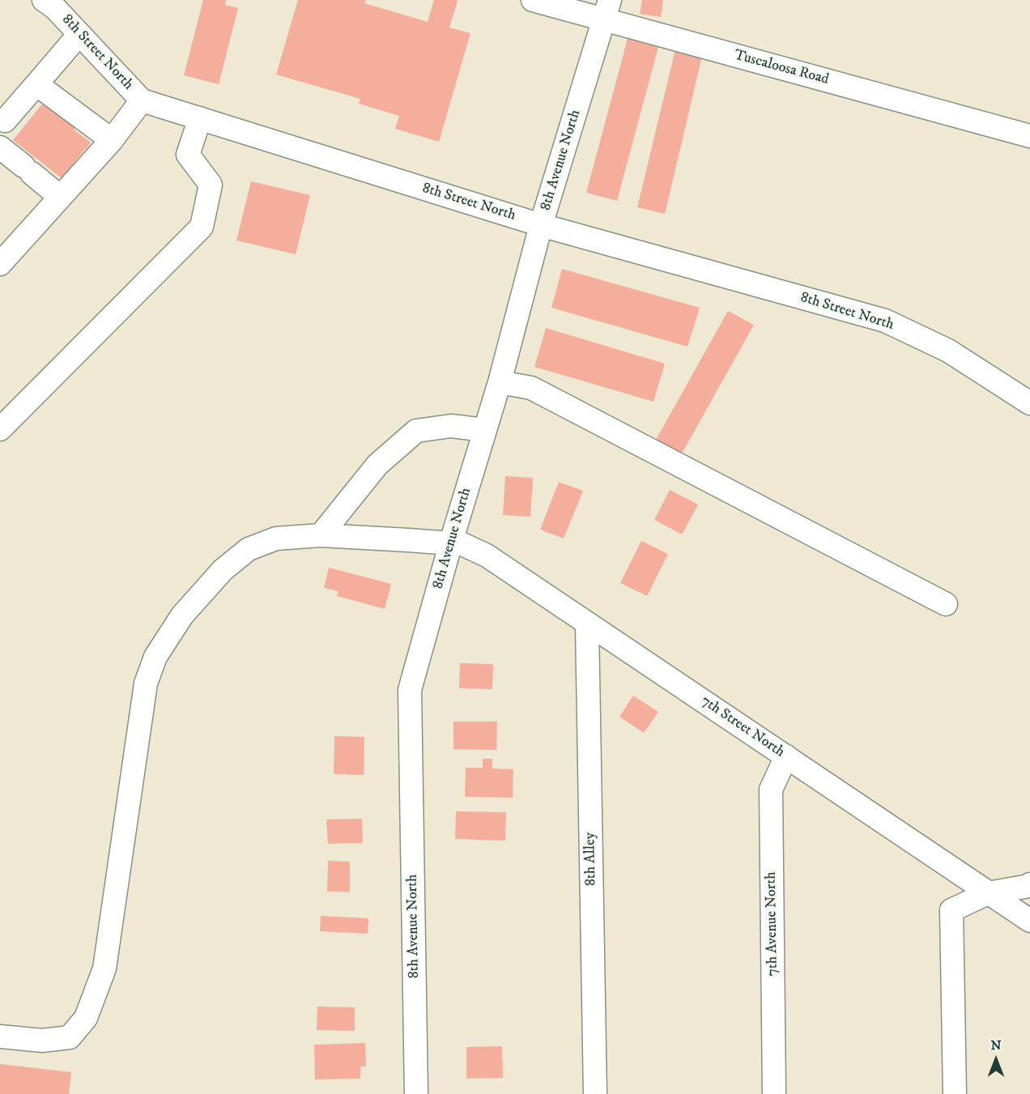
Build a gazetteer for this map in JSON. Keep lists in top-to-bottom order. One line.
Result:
{"streets":{"street":["8th Street North","Tuscaloosa Road","8th Avenue North","7th Street North","8th Alley","7th Avenue North"]},"crossings":[["8th Street North","8th Avenue North"],["Tuscaloosa Road","8th Avenue North"],["8th Avenue North","7th Street North"],["7th Street North","8th Alley"],["7th Street North","7th Avenue North"]],"north":"top"}
